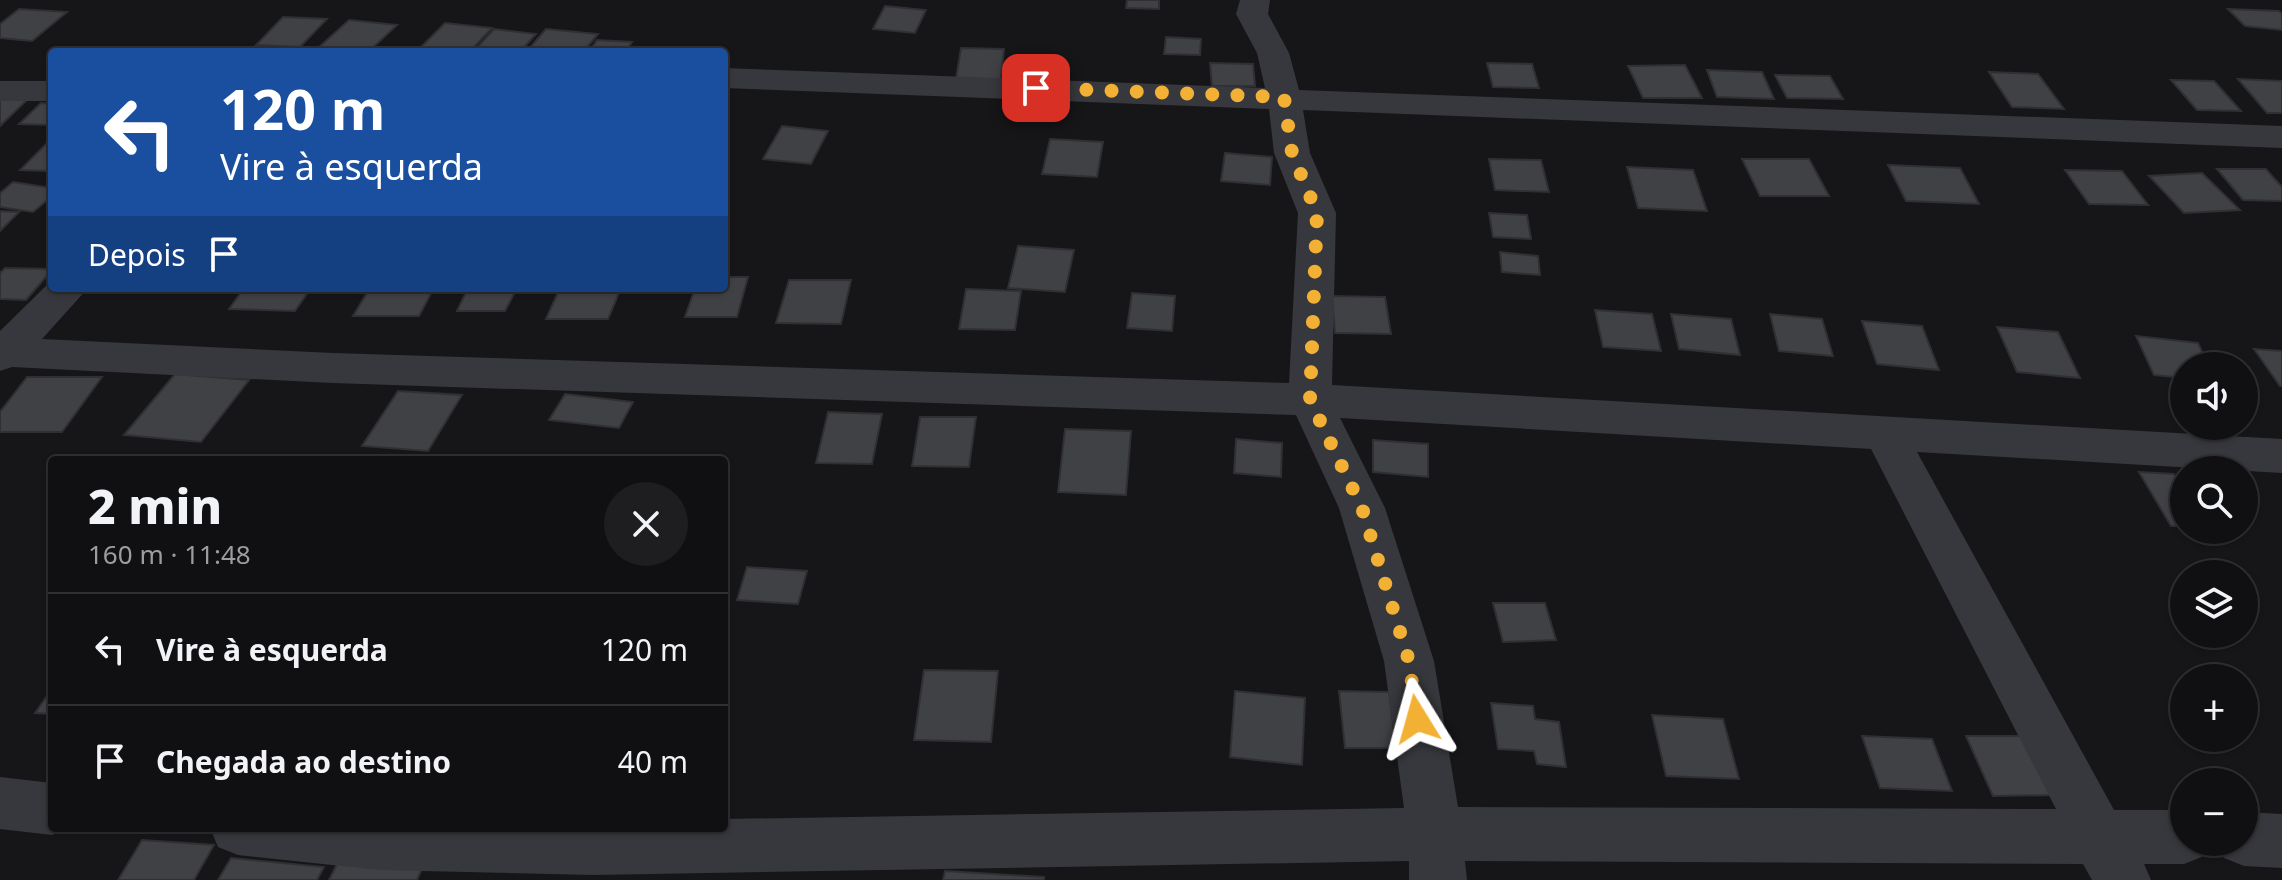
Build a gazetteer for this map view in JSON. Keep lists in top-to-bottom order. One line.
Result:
{"page":{"turn":["120 m","Vire à esquerda"],"then":"Depois","map_buttons":["+","−"],"heading":["2 min","160 m · 11:48"],"list":[{"name":"Vire à esquerda","value":"120 m"},{"name":"Chegada ao destino","value":"40 m"}]}}
